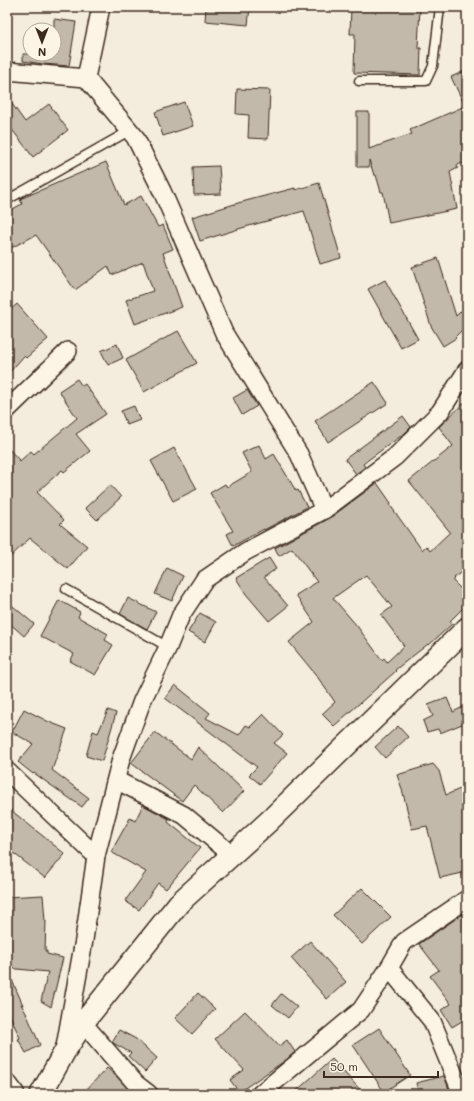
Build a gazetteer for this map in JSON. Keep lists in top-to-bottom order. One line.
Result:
{"scale_bar":"50 m","north":"bottom"}
